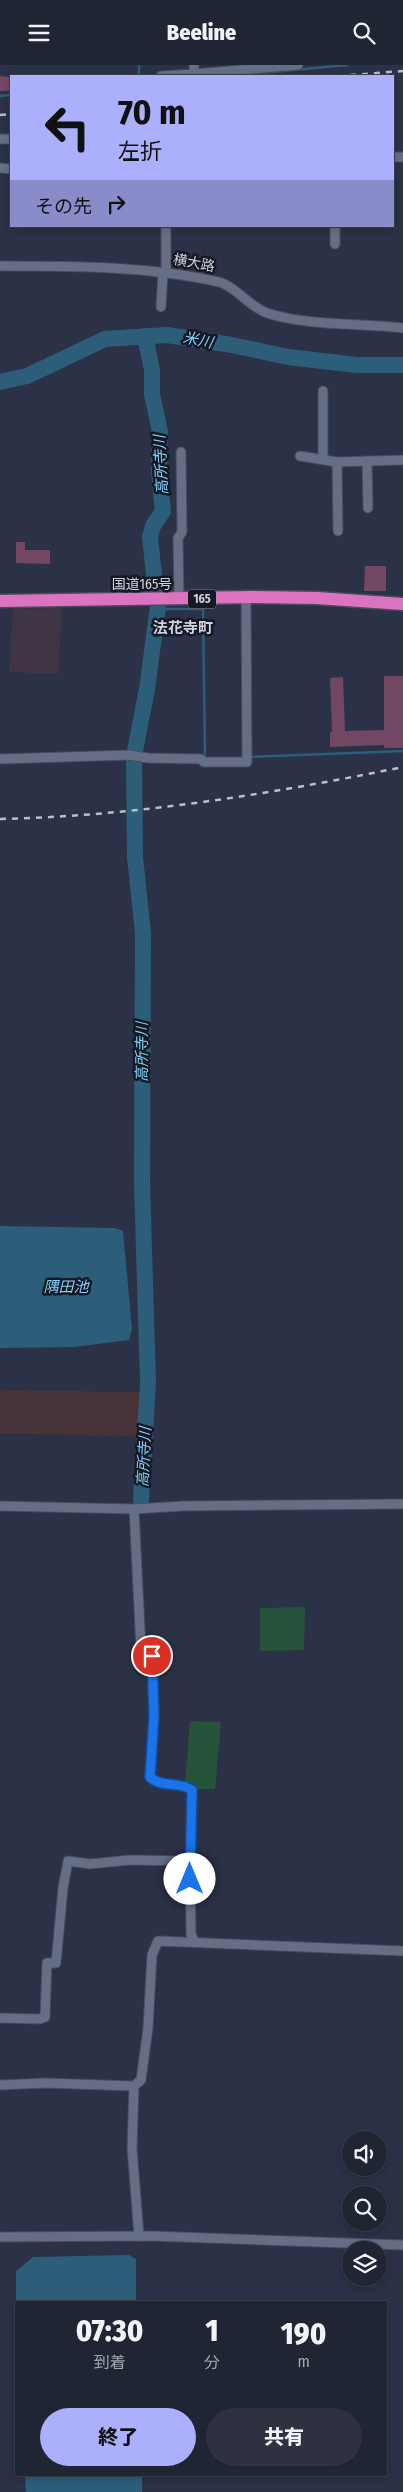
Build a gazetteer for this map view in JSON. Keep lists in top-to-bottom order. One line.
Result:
{"streets":{"highway":["国道165号","165"],"street":["横大路"]},"districts":["法花寺町"],"water":["米川","高所寺川","隅田池"],"page":{"header":"Beeline","turn":["70 m","左折"],"then":"その先","eta":["07:30","到着","1","分","190","m"],"buttons":["終了","共有"]}}
